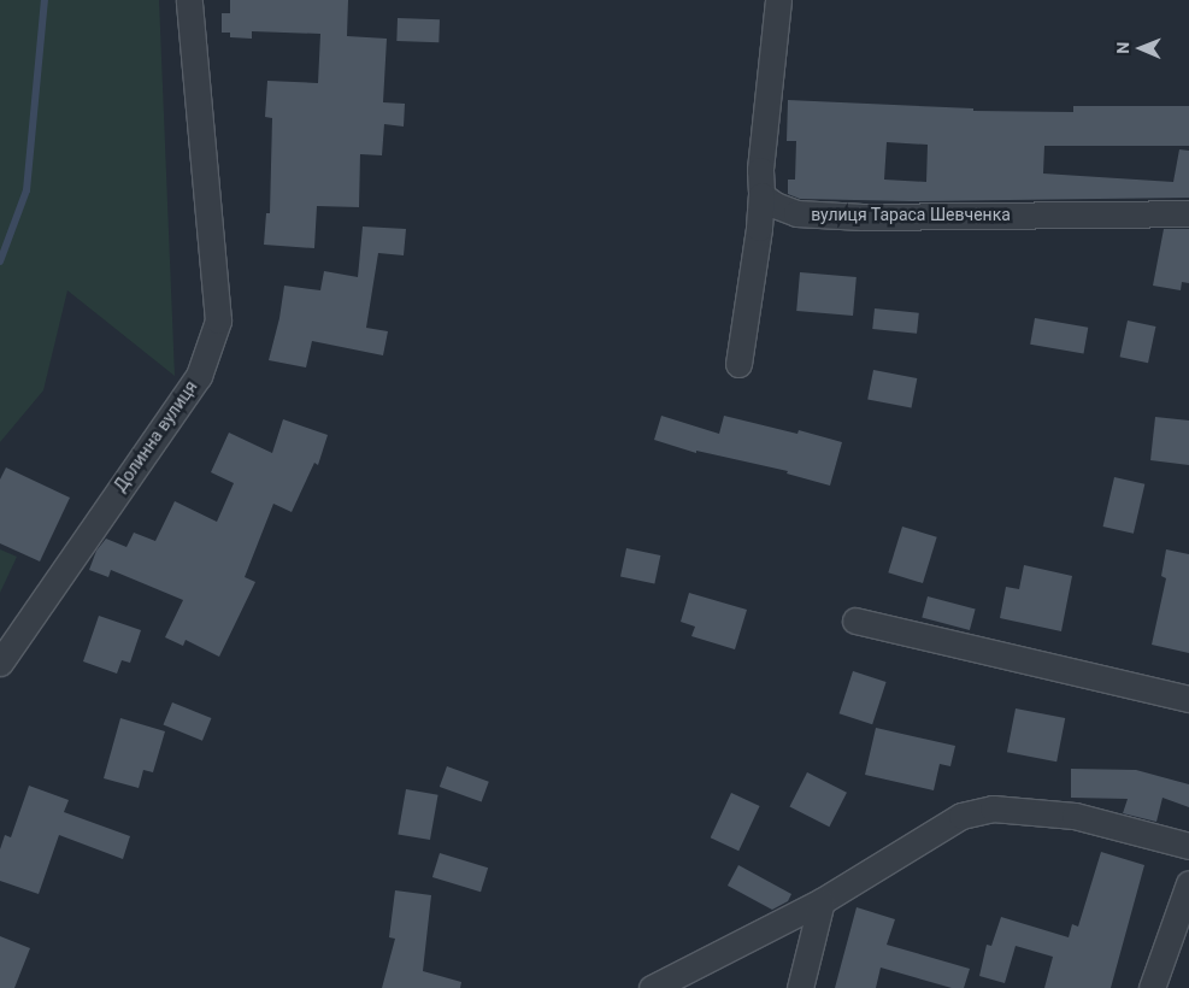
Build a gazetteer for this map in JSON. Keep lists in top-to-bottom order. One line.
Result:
{"streets":{"street":["вулиця Тараса Шевченка","Долинна вулиця"]},"north":"left"}
